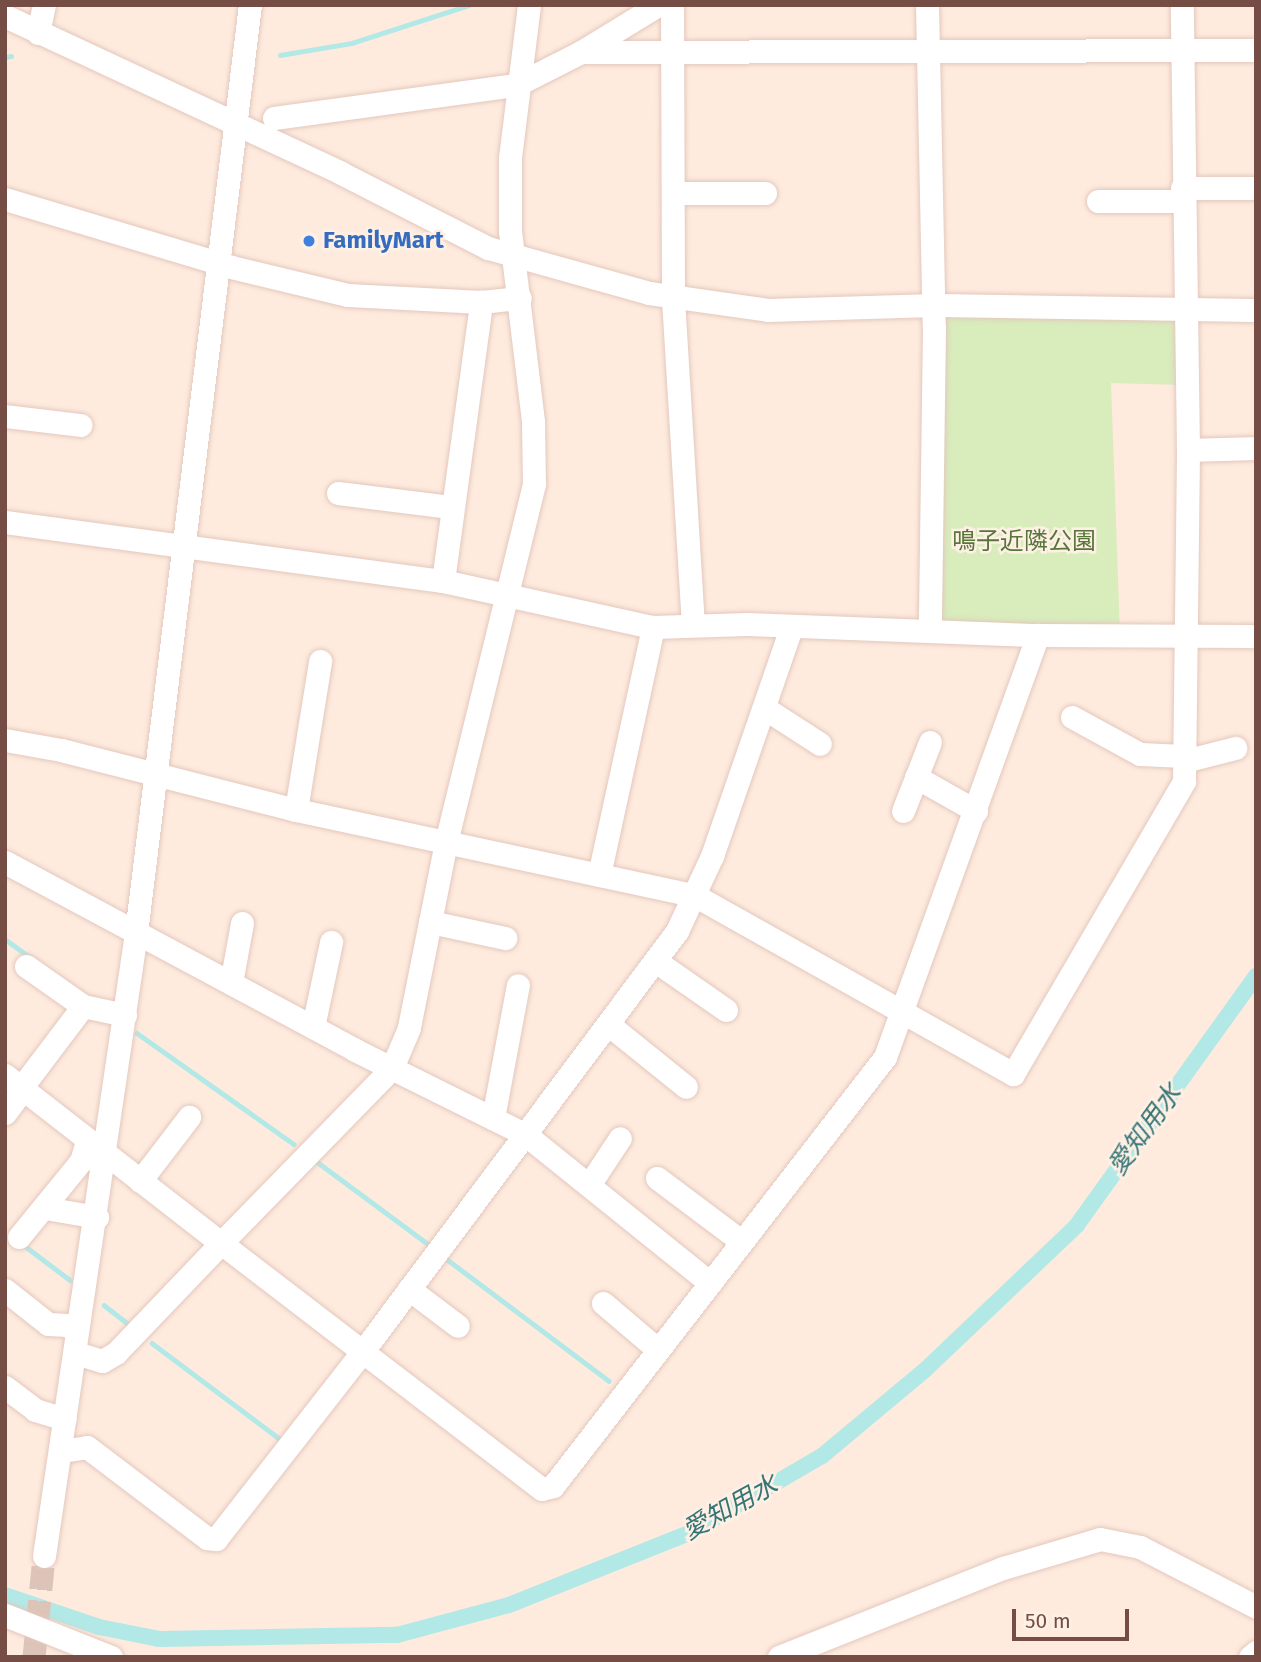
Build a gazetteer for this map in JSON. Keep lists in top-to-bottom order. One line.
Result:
{"water":["愛知用水"],"parks":["鳴子近隣公園"],"places":["FamilyMart"],"scale_bar":"50 m"}
